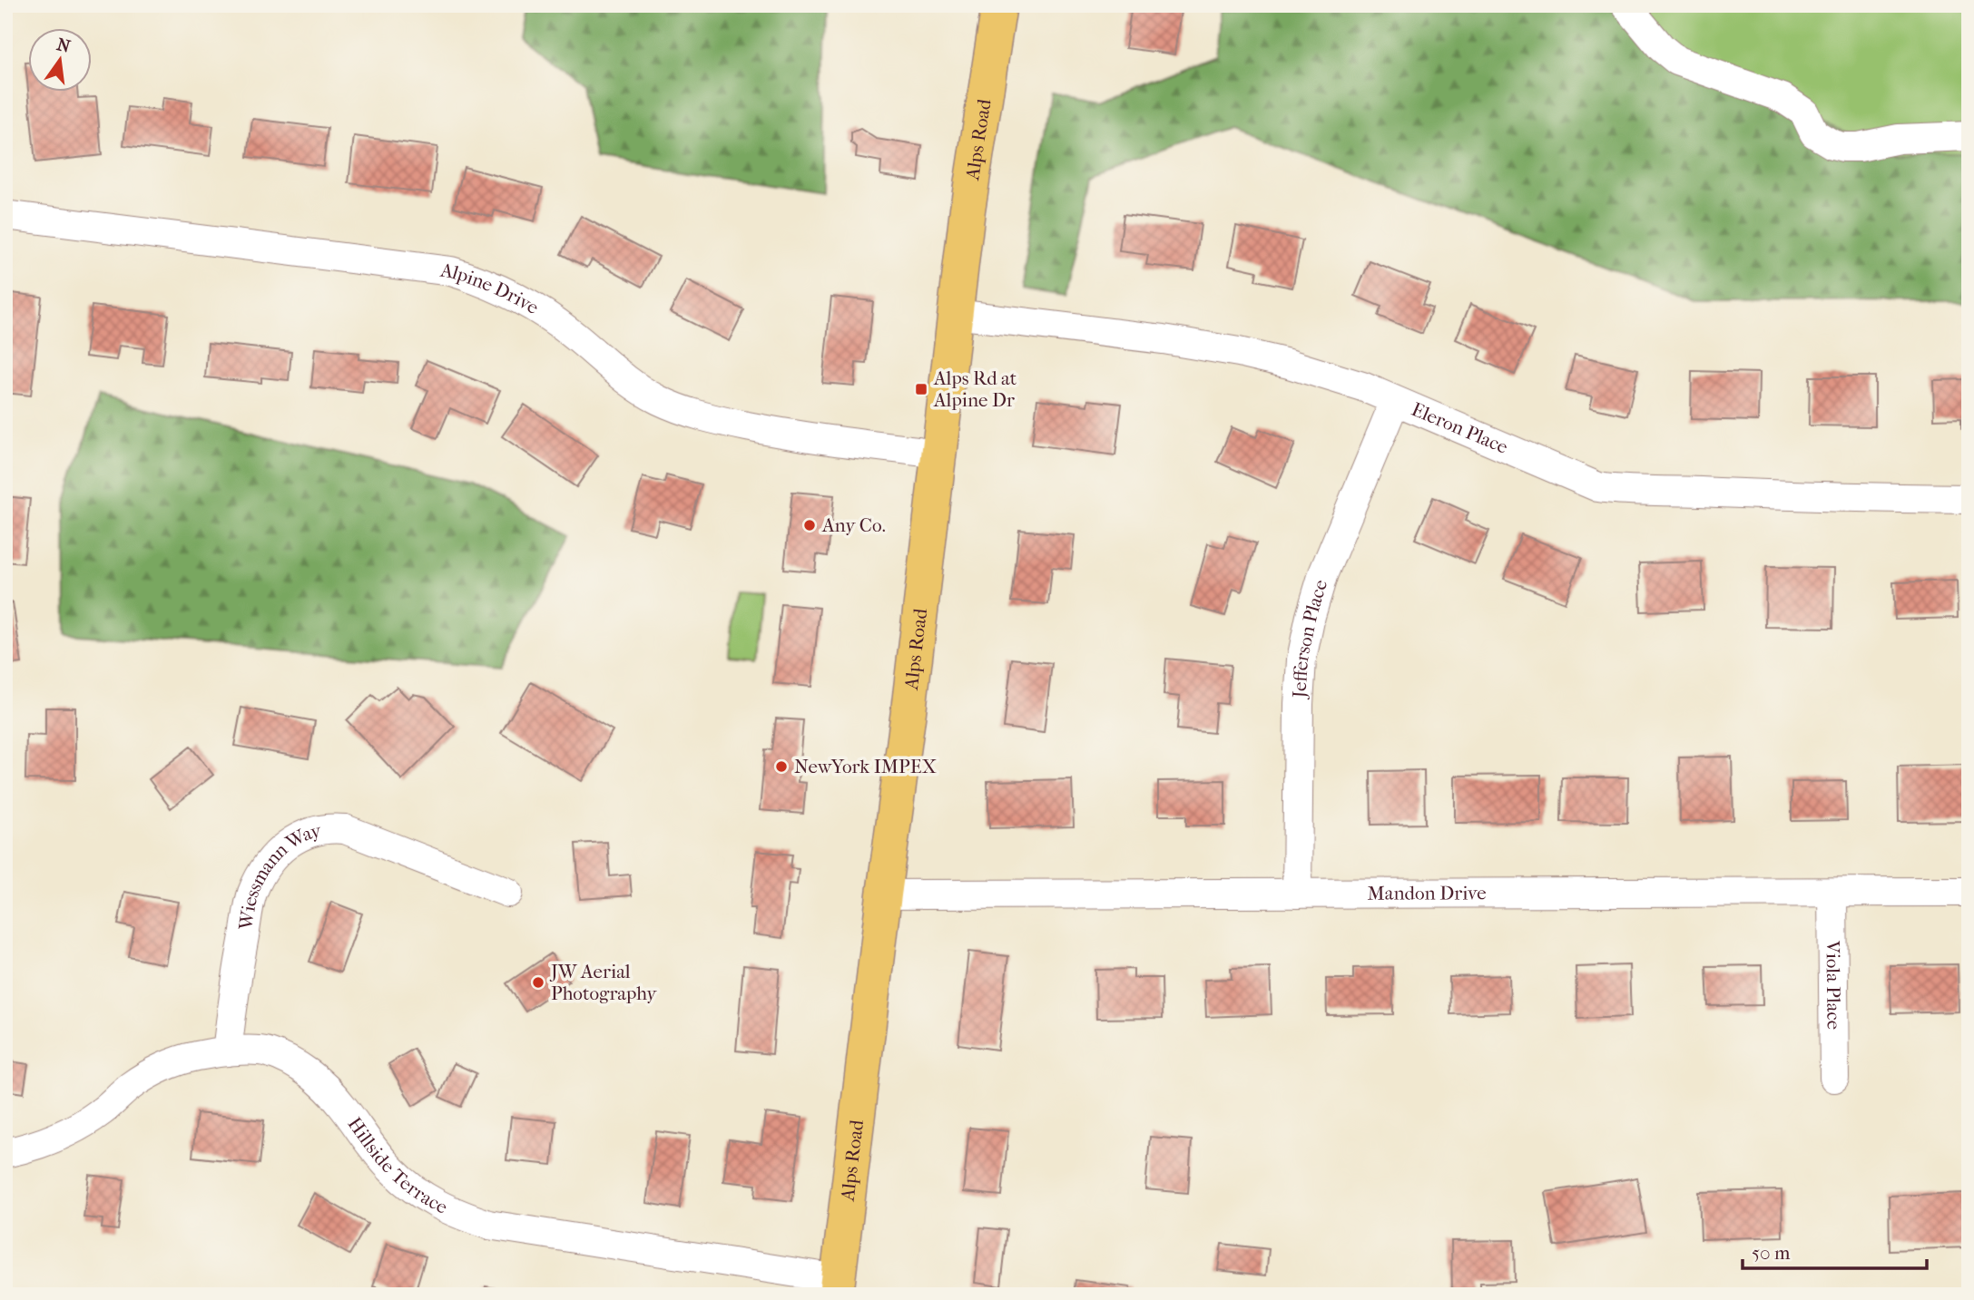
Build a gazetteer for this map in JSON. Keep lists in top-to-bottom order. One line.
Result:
{"streets":{"main road":["Alps Road"],"street":["Alpine Drive","Eleron Place","Jefferson Place","Wiessmann Way","Mandon Drive","Viola Place","Hillside Terrace"]},"crossings":[["Alps Road","Alpine Drive"],["Alps Road","Eleron Place"],["Alps Road","Mandon Drive"],["Alps Road","Hillside Terrace"],["Eleron Place","Jefferson Place"],["Jefferson Place","Mandon Drive"],["Wiessmann Way","Hillside Terrace"],["Mandon Drive","Viola Place"]],"places":{"transit":["Alps Rd at Alpine Dr"],"other":["Any Co.","NewYork IMPEX","JW Aerial Photography"]},"scale_bar":"50 m","north":"top"}
